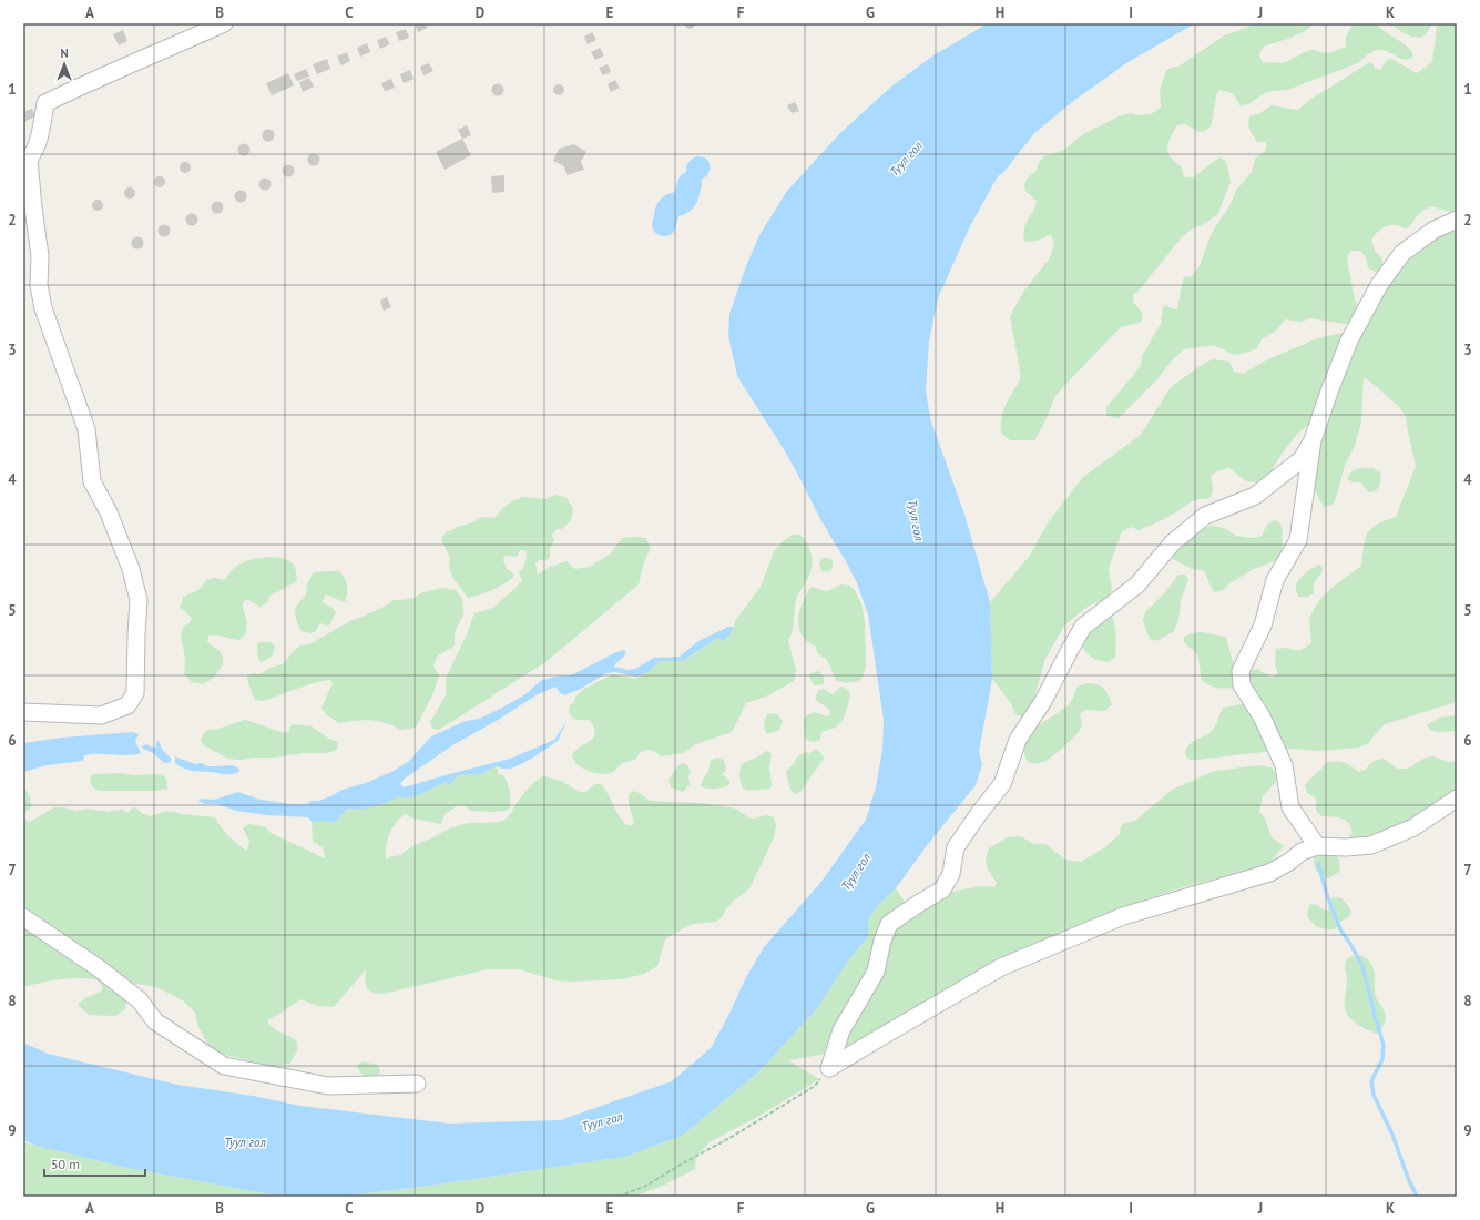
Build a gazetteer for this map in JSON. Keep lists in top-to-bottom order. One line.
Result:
{"water":["Туул гол"],"scale_bar":"50 m","north":"top","grid":{"columns":["A","B","C","D","E","F","G","H","I","J","K"],"rows":["1","2","3","4","5","6","7","8","9"]}}
